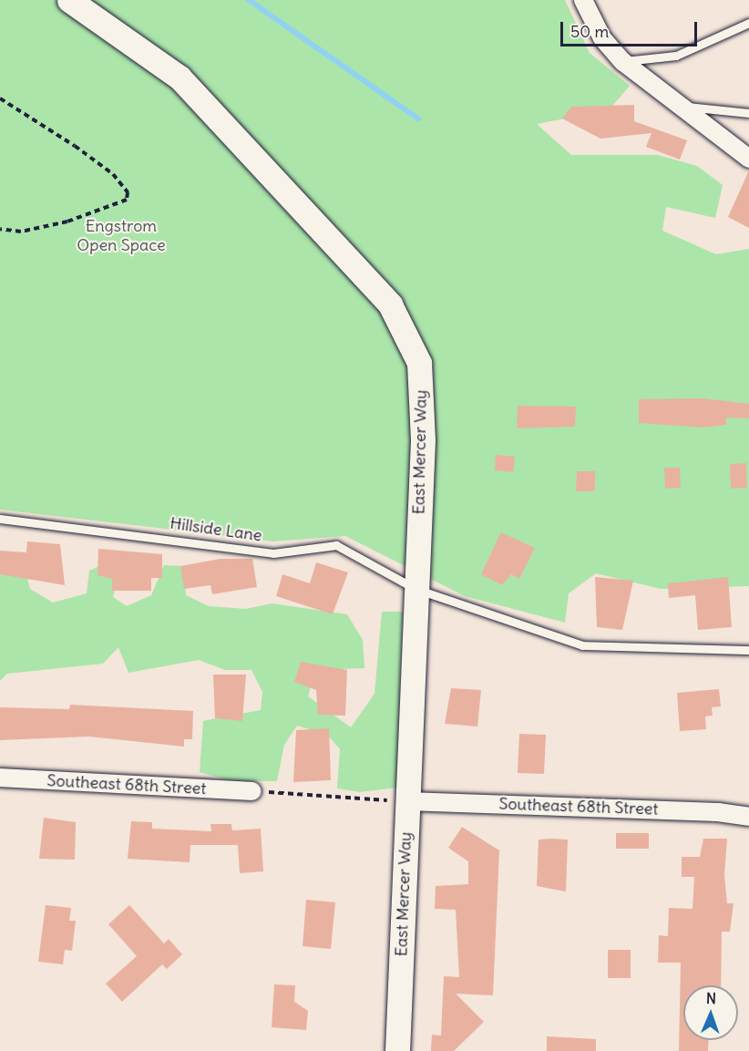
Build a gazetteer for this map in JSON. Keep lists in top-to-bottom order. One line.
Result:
{"streets":{"street":["East Mercer Way","Southeast 68th Street"],"lane":["Hillside Lane"]},"crossings":[["East Mercer Way","Hillside Lane"],["East Mercer Way","Southeast 68th Street"]],"parks":["Engstrom Open Space"],"scale_bar":"50 m","north":"top"}
